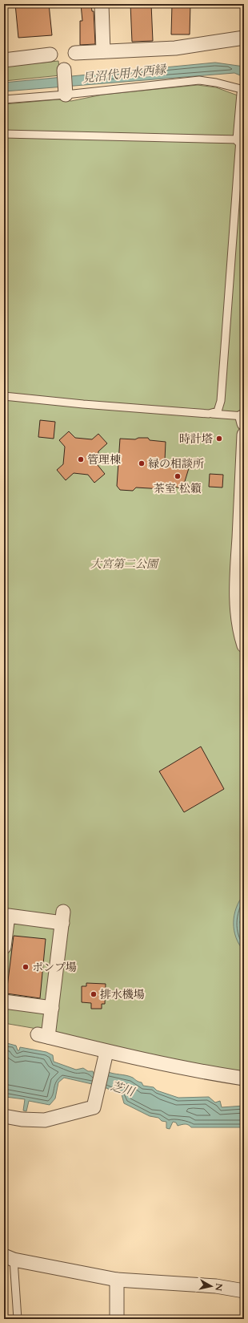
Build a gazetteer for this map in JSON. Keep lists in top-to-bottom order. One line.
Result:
{"water":["見沼代用水西縁","芝川"],"parks":["大宮第二公園"],"places":["時計塔","管理棟","緑の相談所","茶室 松籟","ポンプ場","排水機場"],"north":"right"}
